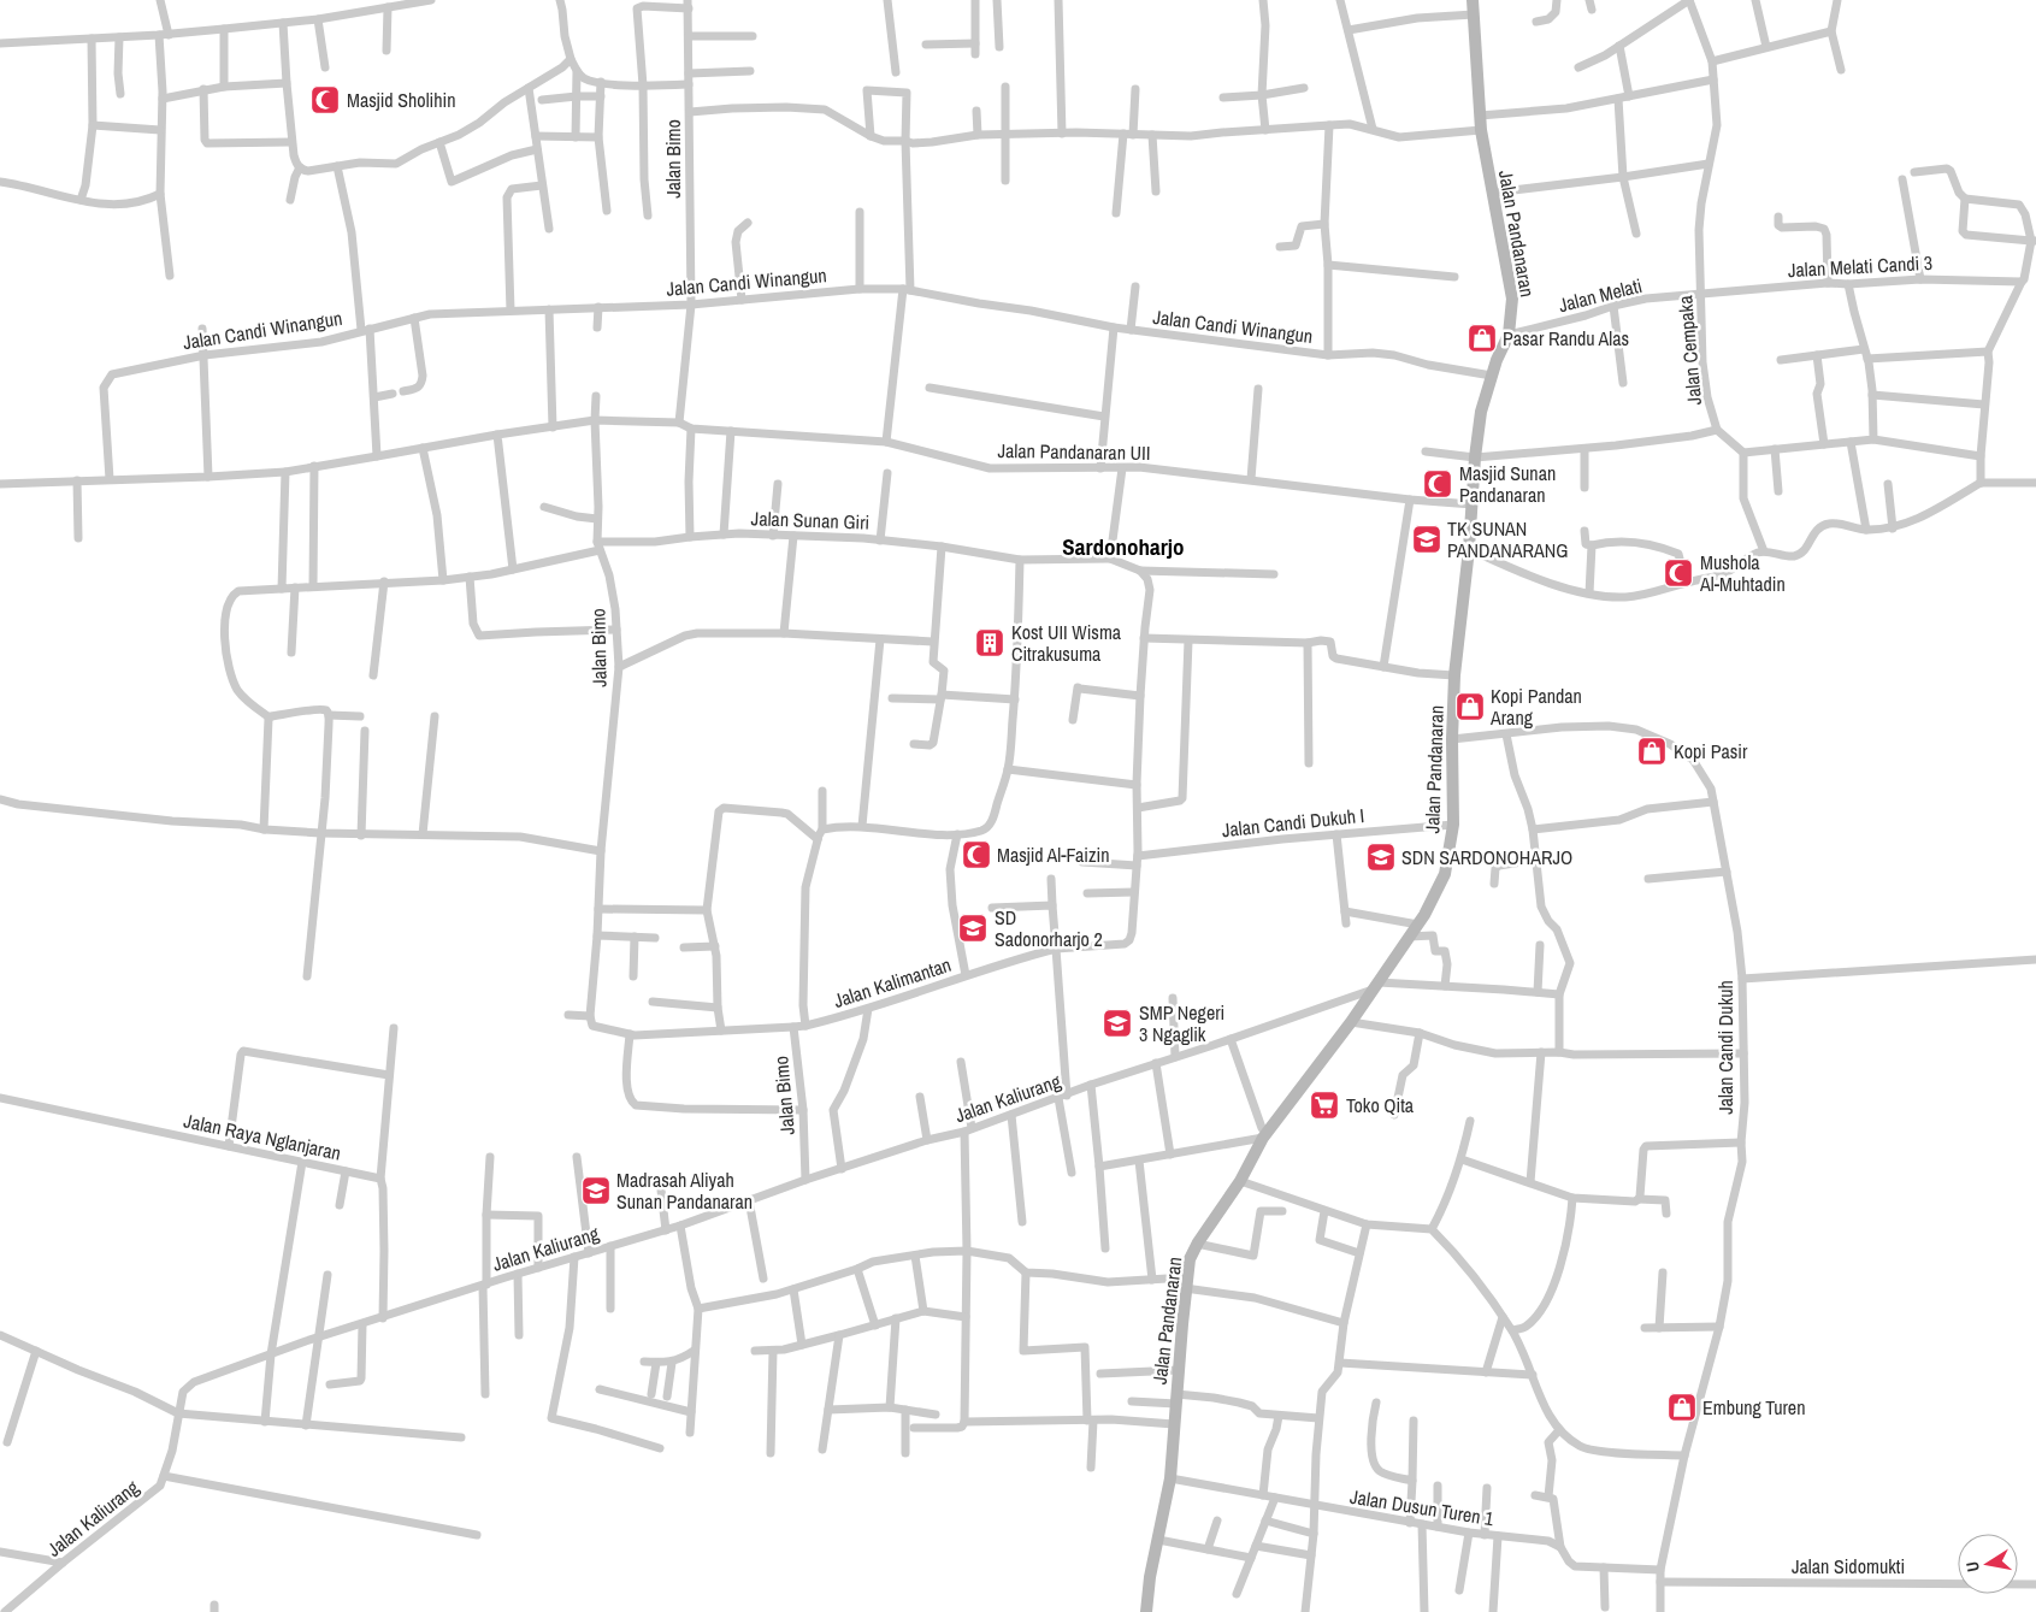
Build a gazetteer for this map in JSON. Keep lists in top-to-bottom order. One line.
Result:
{"streets":{"main road":["Jalan Pandanaran"],"street":["Jalan Bimo","Jalan Melati Candi 3","Jalan Candi Winangun","Jalan Melati","Jalan Cempaka","Jalan Pandanaran UII","Jalan Sunan Giri","Jalan Candi Dukuh I","Jalan Kalimantan","Jalan Candi Dukuh","Jalan Kaliurang","Jalan Raya Nglanjaran","Jalan Dusun Turen 1","Jalan Sidomukti"]},"crossings":[["Jalan Bimo","Jalan Candi Winangun"],["Jalan Bimo","Jalan Pandanaran UII"],["Jalan Bimo","Jalan Sunan Giri"],["Jalan Bimo","Jalan Kalimantan"],["Jalan Bimo","Jalan Kaliurang"],["Jalan Pandanaran","Jalan Candi Winangun"],["Jalan Pandanaran","Jalan Melati"],["Jalan Pandanaran","Jalan Pandanaran UII"],["Jalan Pandanaran","Jalan Candi Dukuh I"],["Jalan Pandanaran","Jalan Candi Dukuh"],["Jalan Pandanaran","Jalan Kaliurang"],["Jalan Pandanaran","Jalan Dusun Turen 1"],["Jalan Melati Candi 3","Jalan Melati"],["Jalan Melati Candi 3","Jalan Cempaka"],["Jalan Melati","Jalan Cempaka"],["Jalan Candi Dukuh","Jalan Dusun Turen 1"],["Jalan Candi Dukuh","Jalan Sidomukti"]],"districts":["Sardonoharjo"],"places":{"mosque":["Masjid Sholihin","Masjid Sunan Pandanaran","Mushola Al-Muhtadin","Masjid Al-Faizin"],"shop":["Pasar Randu Alas","Kopi Pandan Arang","Kopi Pasir","Embung Turen"],"school or university":["TK SUNAN PANDANARANG","SDN SARDONOHARJO","SD Sadonorharjo 2","SMP Negeri 3 Ngaglik","Madrasah Aliyah Sunan Pandanaran"],"building":["Kost UII Wisma Citrakusuma"],"supermarket":["Toko Qita"]},"north":"left"}
